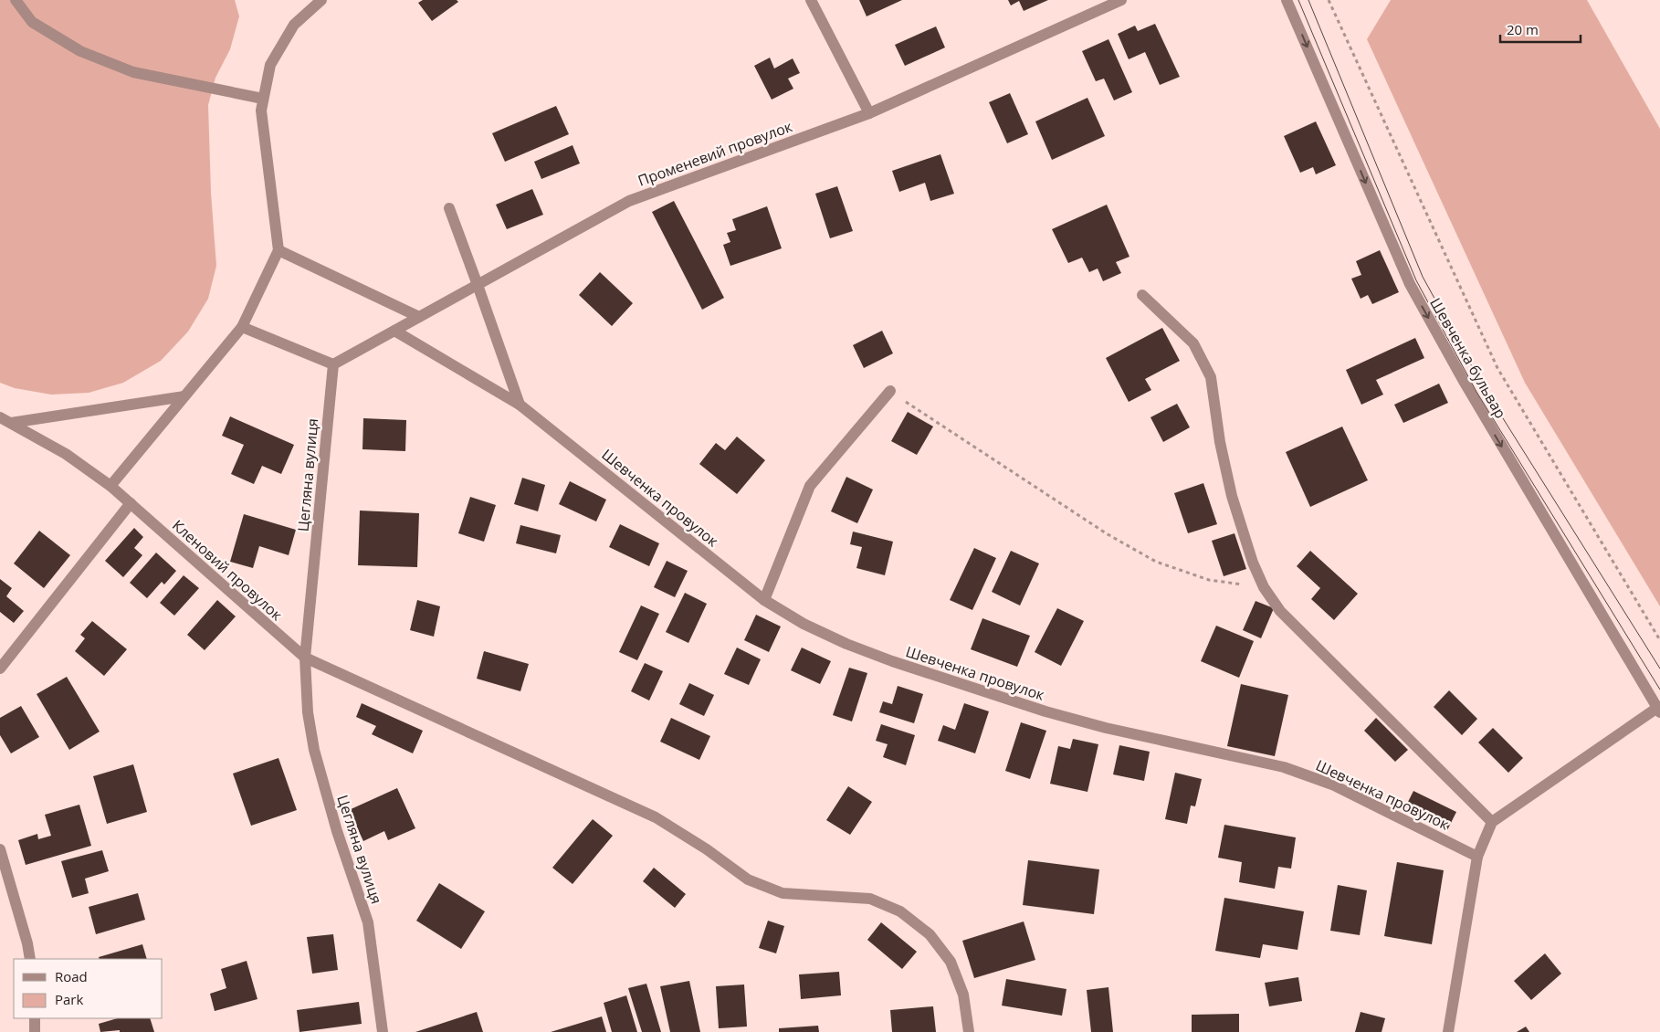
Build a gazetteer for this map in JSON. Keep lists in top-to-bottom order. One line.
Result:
{"streets":{"street":["Променевий провулок","Шевченка бульвар","Цегляна вулиця","Шевченка провулок","Кленовий провулок"]},"crossings":[["Променевий провулок","Цегляна вулиця"],["Променевий провулок","Шевченка провулок"],["Цегляна вулиця","Кленовий провулок"]],"one_way":["Шевченка бульвар"],"legend":["Road","Park"],"scale_bar":"20 m"}
